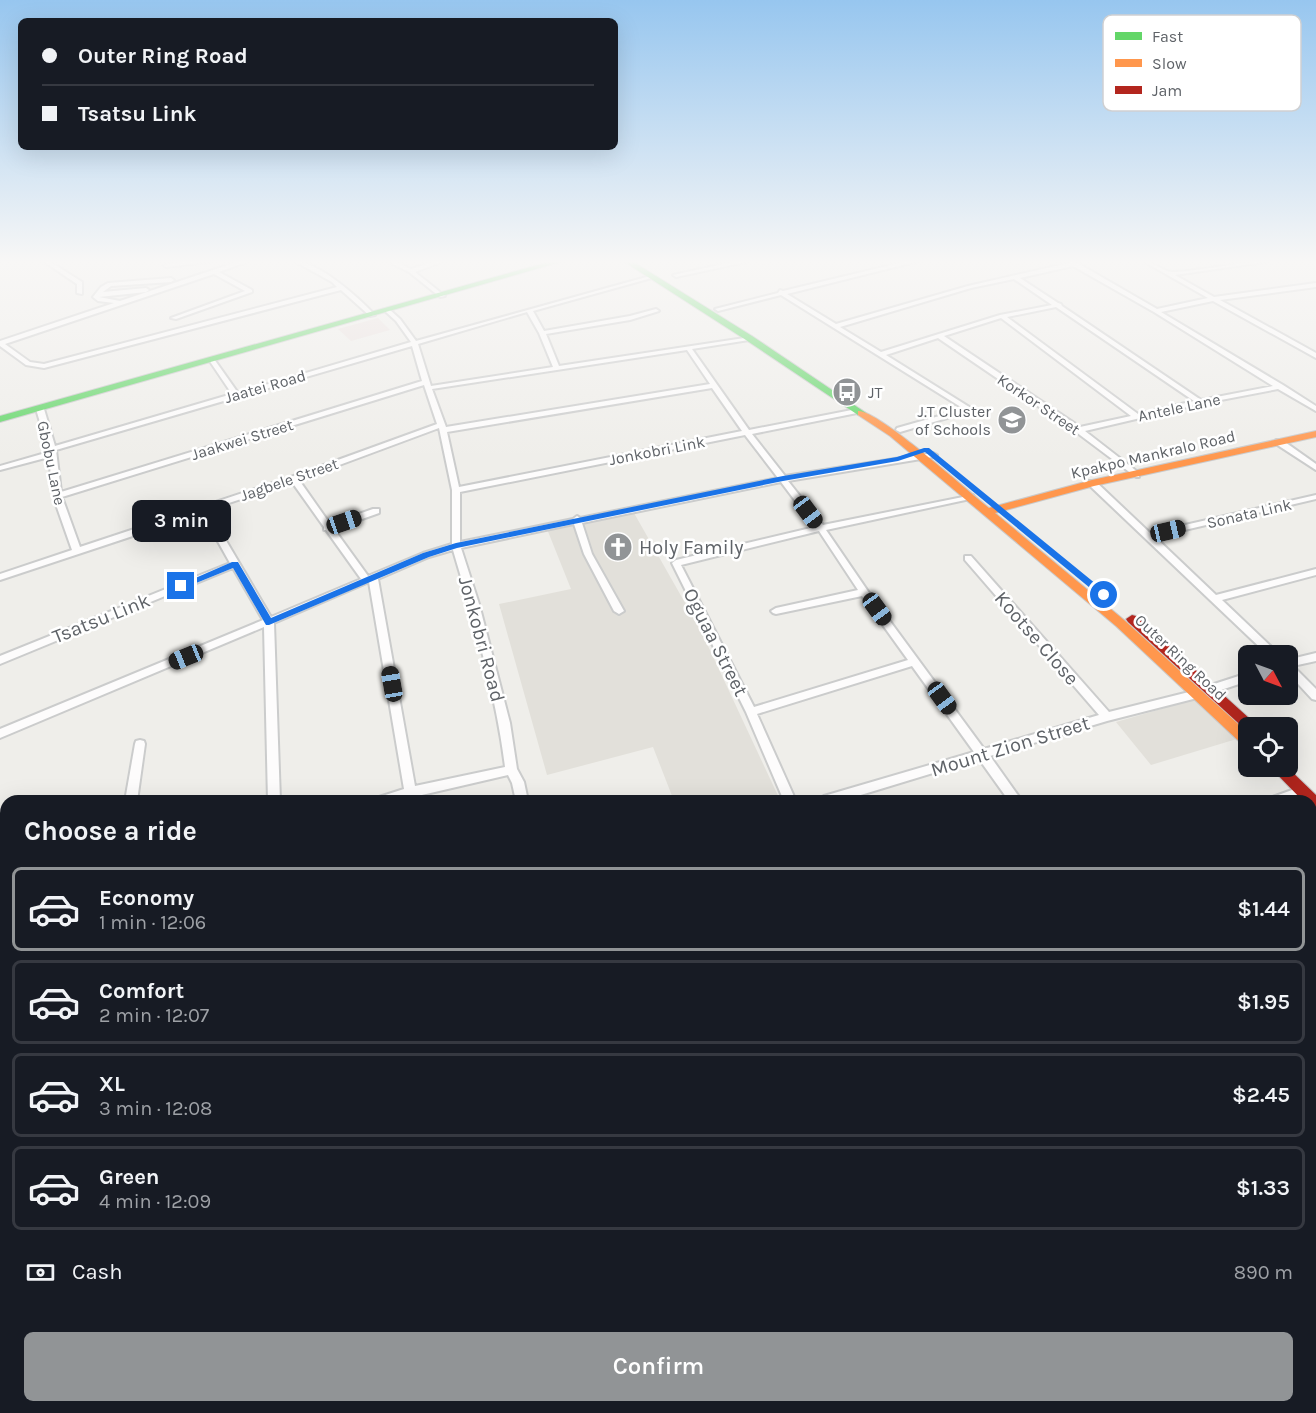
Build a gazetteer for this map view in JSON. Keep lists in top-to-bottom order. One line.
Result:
{"streets":{"main road":["Kpakpo Mankralo Road","Outer Ring Road"],"street":["Jaatei Road","Korkor Street","Antele Lane","Jaakwei Street","Jonkobri Link","Gbobu Lane","Jagbele Street","Sonata Link","Tsatsu Link","Kootse Close","Jonkobri Road","Oguaa Street","Mount Zion Street"]},"crossings":[["Jaatei Road","Gbobu Lane"],["Jaatei Road","Jonkobri Road"],["Korkor Street","Antele Lane"],["Korkor Street","Kpakpo Mankralo Road"],["Jaakwei Street","Gbobu Lane"],["Jaakwei Street","Jonkobri Road"],["Jaakwei Street","Outer Ring Road"],["Jonkobri Link","Jonkobri Road"],["Jonkobri Link","Outer Ring Road"],["Kpakpo Mankralo Road","Outer Ring Road"],["Gbobu Lane","Jagbele Street"],["Jagbele Street","Jonkobri Road"],["Kootse Close","Mount Zion Street"],["Oguaa Street","Outer Ring Road"],["Outer Ring Road","Mount Zion Street"]],"places":{"bus stop":["JT"],"school or university":["J.T Cluster of Schools"],"church":["Holy Family"]},"legend":["Fast","Slow","Jam"],"north":"bottom right","page":{"banner":["Outer Ring Road","Tsatsu Link"],"bubble":"3 min","heading":"Choose a ride","list":[{"name":"Economy","note":"1 min · 12:06","value":"$1.44"},{"name":"Comfort","note":"2 min · 12:07","value":"$1.95"},{"name":"XL","note":"3 min · 12:08","value":"$2.45"},{"name":"Green","note":"4 min · 12:09","value":"$1.33"}],"pay":["Cash","890 m"],"buttons":"Confirm"}}
